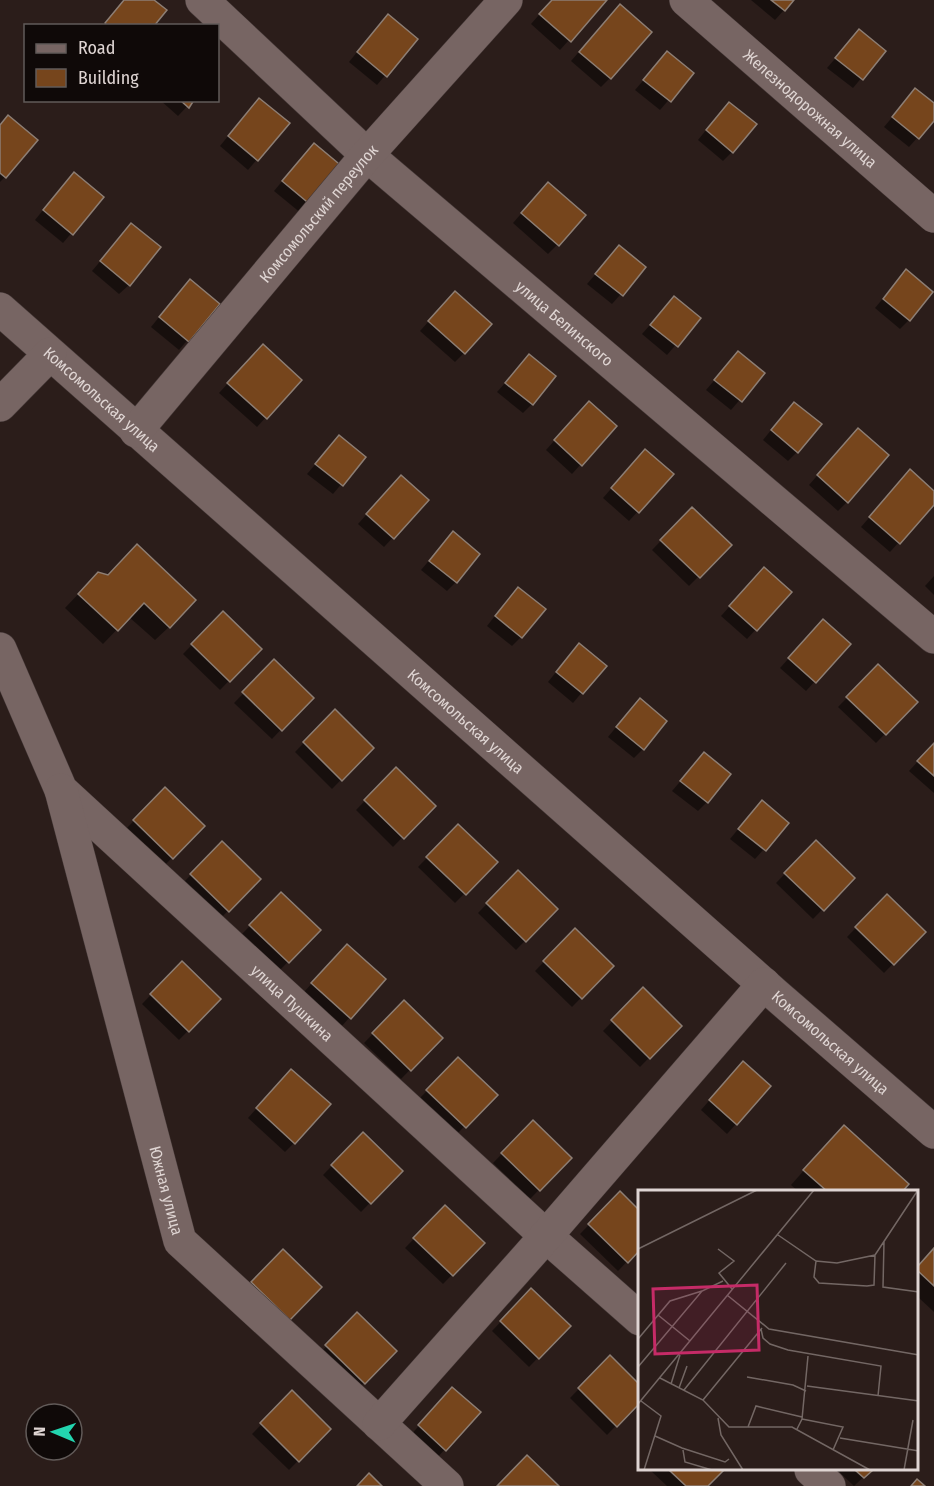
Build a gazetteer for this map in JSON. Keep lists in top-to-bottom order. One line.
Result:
{"streets":{"street":["Железнодорожная улица","Комсомольский переулок","улица Белинского","Комсомольская улица","улица Пушкина","Южная улица"]},"crossings":[["Комсомольский переулок","улица Белинского"],["Комсомольский переулок","Комсомольская улица"],["улица Пушкина","Южная улица"]],"legend":["Road","Building"],"north":"left"}
